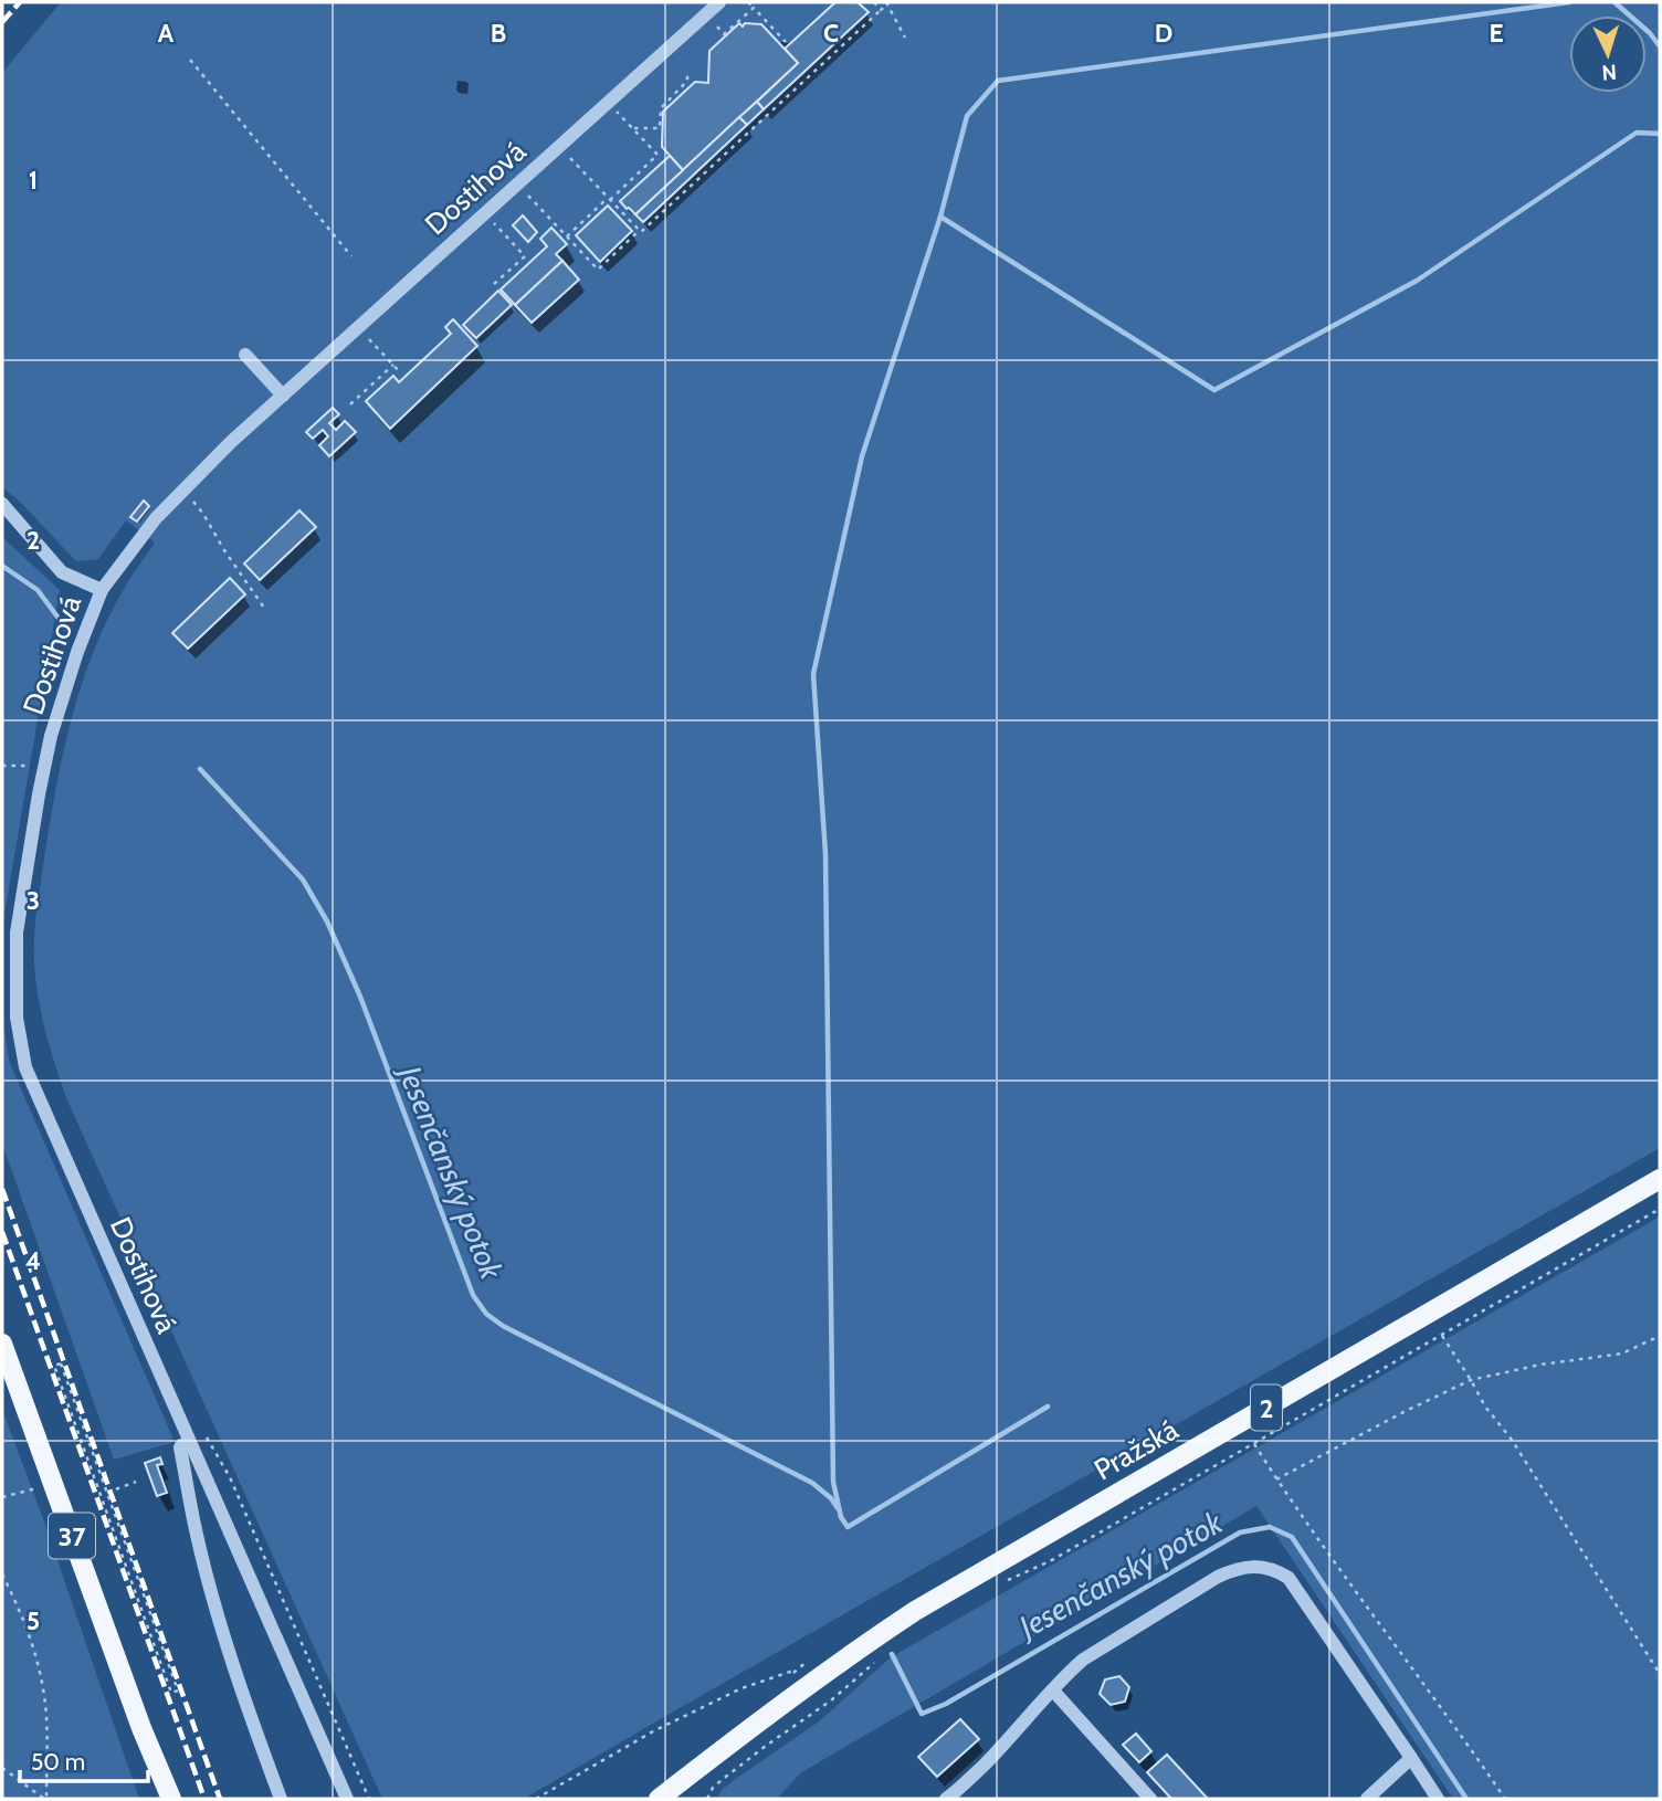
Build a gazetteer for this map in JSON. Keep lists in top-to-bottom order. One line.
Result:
{"streets":{"main road":["2","Pražská","37"],"street":["Dostihová"]},"water":["Jesenčanský potok"],"scale_bar":"50 m","north":"bottom","grid":{"columns":["A","B","C","D","E"],"rows":["1","2","3","4","5"]}}
